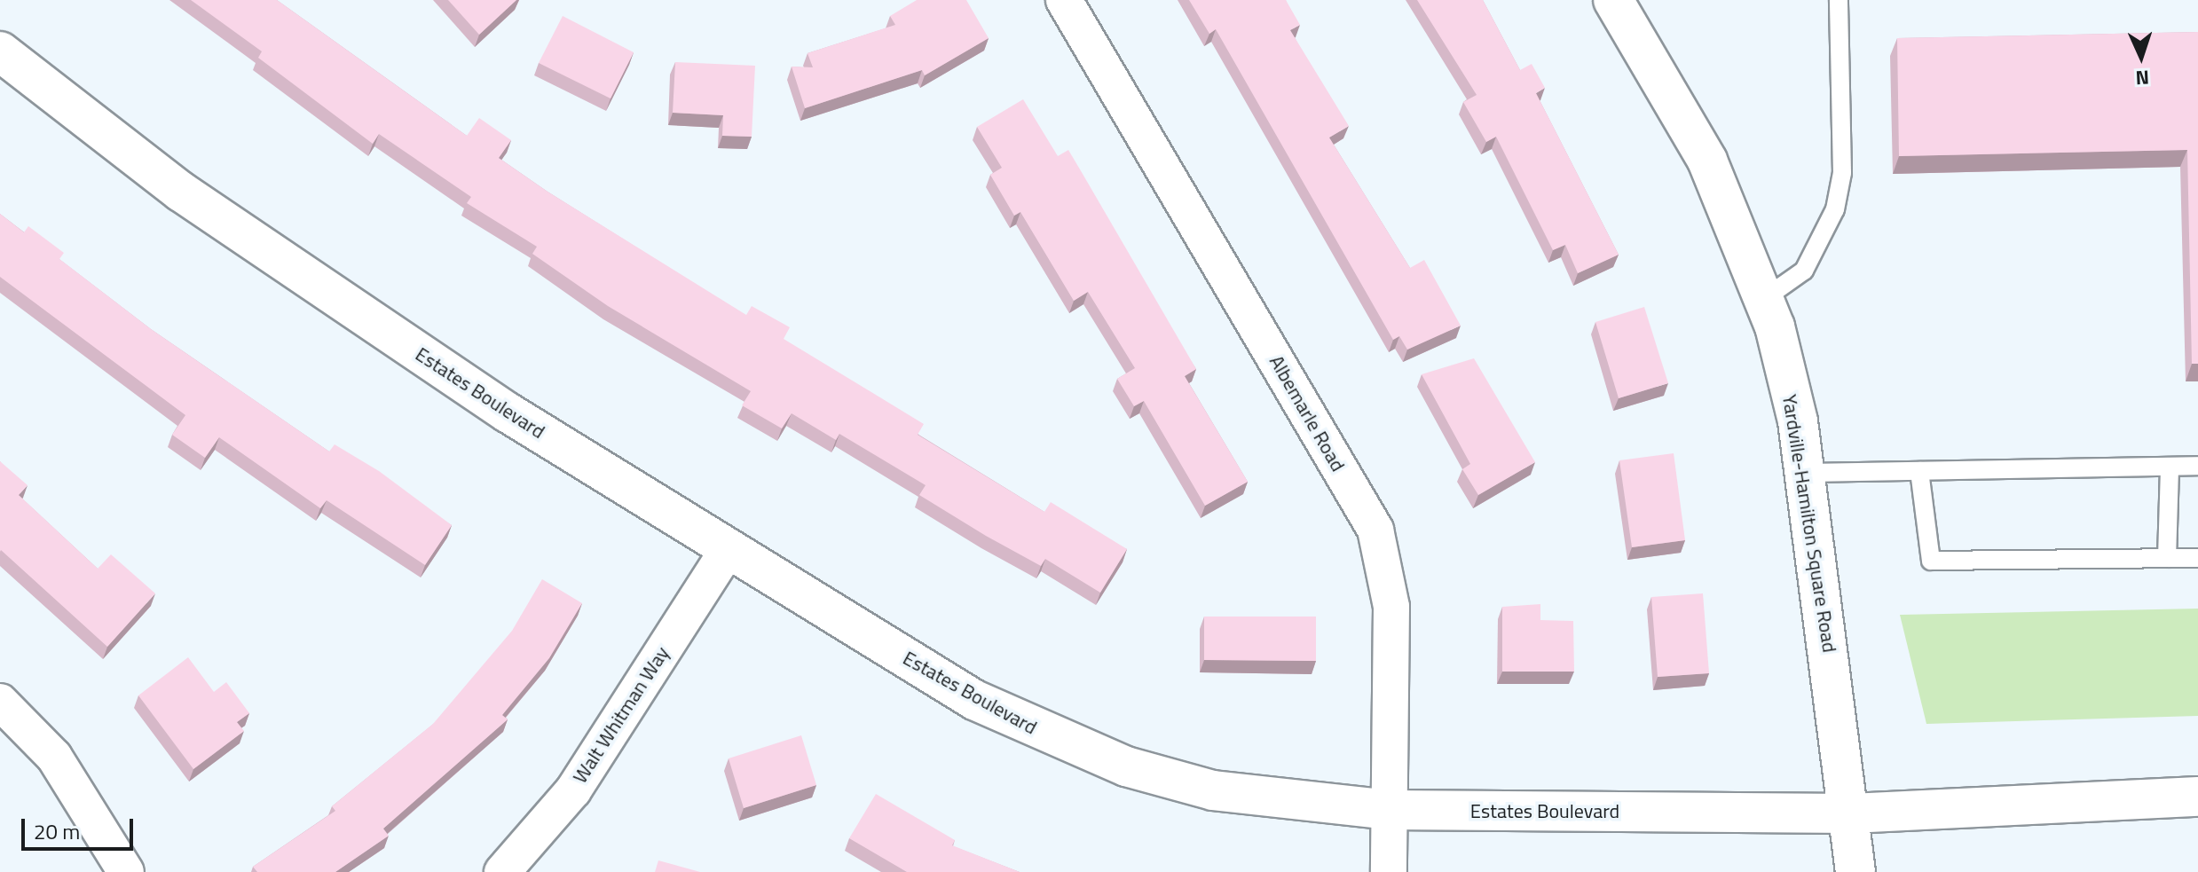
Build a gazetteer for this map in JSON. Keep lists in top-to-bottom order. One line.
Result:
{"streets":{"street":["Estates Boulevard","Albemarle Road","Yardville-Hamilton Square Road","Walt Whitman Way"]},"crossings":[["Estates Boulevard","Albemarle Road"],["Estates Boulevard","Yardville-Hamilton Square Road"],["Estates Boulevard","Walt Whitman Way"]],"scale_bar":"20 m","north":"bottom"}
